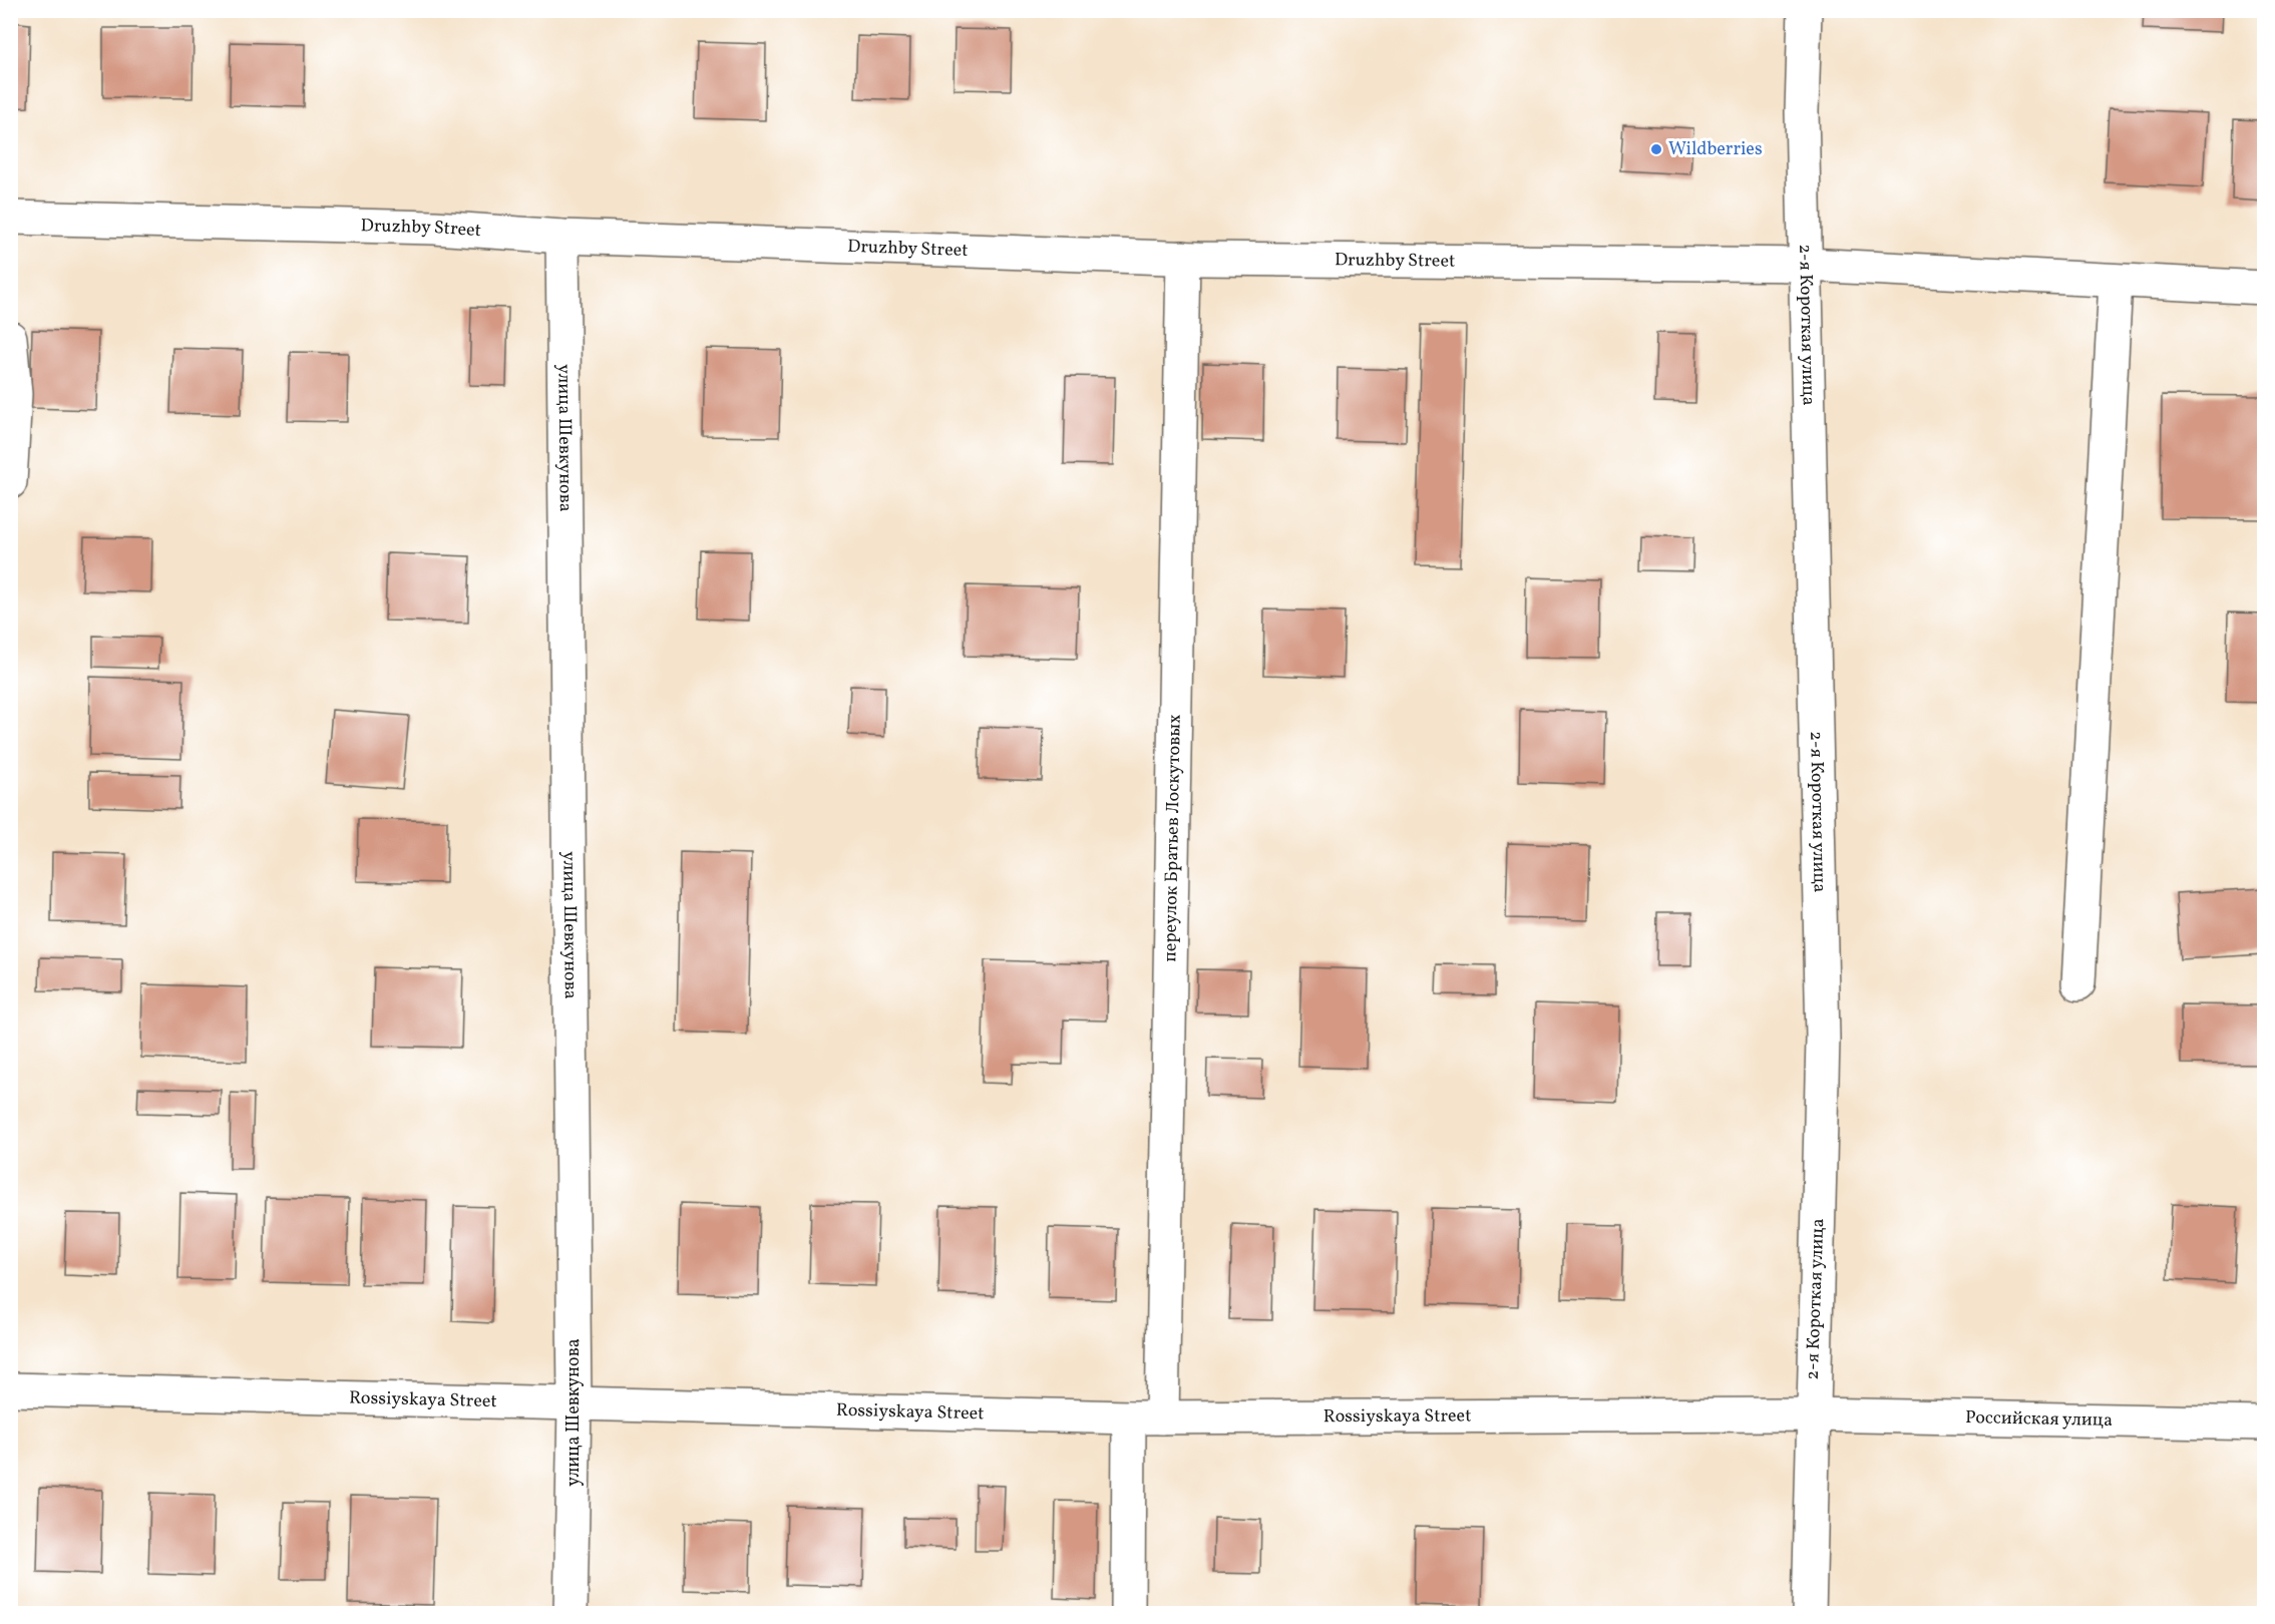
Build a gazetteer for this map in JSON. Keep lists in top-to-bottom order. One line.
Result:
{"streets":{"street":["Druzhby Street","2-я Короткая улица","улица Шевкунова","переулок Братьев Лоскутовых","Rossiyskaya Street","Российская улица"]},"crossings":[["Druzhby Street","2-я Короткая улица"],["Druzhby Street","улица Шевкунова"],["Druzhby Street","переулок Братьев Лоскутовых"],["2-я Короткая улица","Rossiyskaya Street"],["2-я Короткая улица","Российская улица"],["улица Шевкунова","Rossiyskaya Street"],["переулок Братьев Лоскутовых","Rossiyskaya Street"],["Rossiyskaya Street","Российская улица"]],"places":["Wildberries"]}
